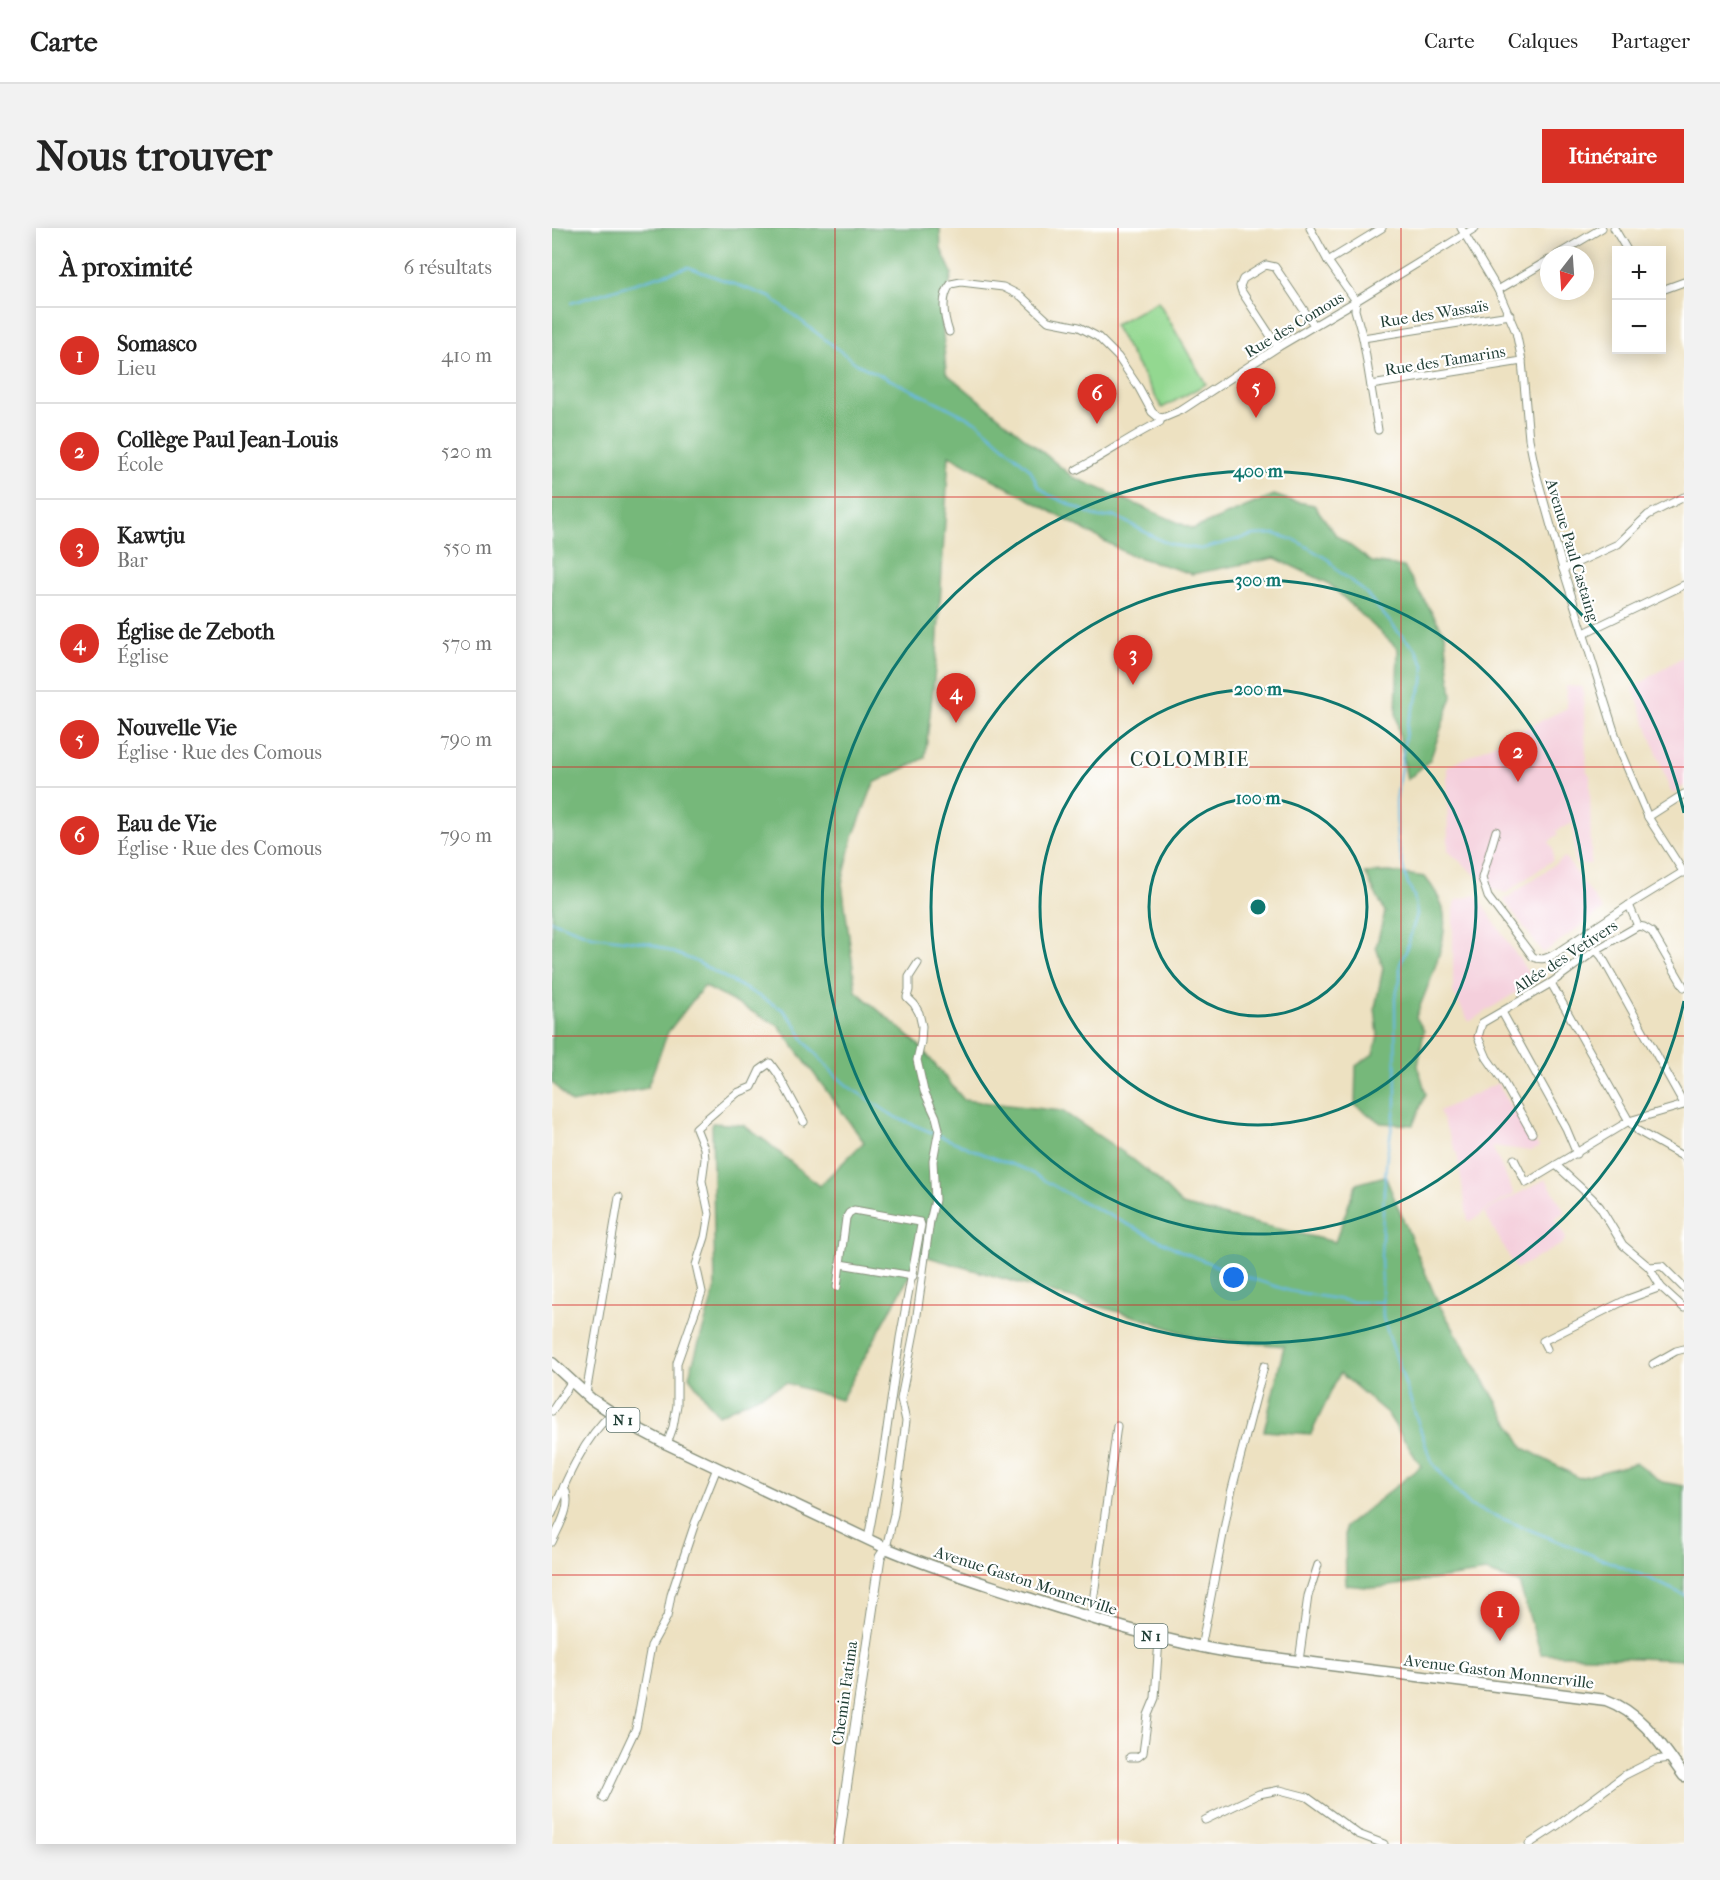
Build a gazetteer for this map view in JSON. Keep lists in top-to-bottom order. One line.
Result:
{"streets":{"main road":["N 1","Avenue Gaston Monnerville"],"street":["Rue des Wassaïs","Rue des Comous","Rue des Tamarins","Avenue Paul Castaing","Allée des Vetivers","Chemin Fatima"]},"crossings":[["Rue des Wassaïs","Avenue Paul Castaing"],["Rue des Comous","Avenue Paul Castaing"],["Rue des Tamarins","Avenue Paul Castaing"],["Avenue Gaston Monnerville","Chemin Fatima"]],"districts":["COLOMBIE"],"north":"bottom","page":{"header":"Carte","nav":["Carte","Calques","Partager"],"buttons":"Itinéraire","title":"Nous trouver","heading":["À proximité","6 résultats"],"map_buttons":["+","−"],"list":[{"mark":"1","name":"Somasco","note":"Lieu","value":"410 m"},{"mark":"2","name":"Collège Paul Jean-Louis","note":"École","value":"520 m"},{"mark":"3","name":"Kawtju","note":"Bar","value":"550 m"},{"mark":"4","name":"Église de Zeboth","note":"Église","value":"570 m"},{"mark":"5","name":"Nouvelle Vie","note":"Église · Rue des Comous","value":"790 m"},{"mark":"6","name":"Eau de Vie","note":"Église · Rue des Comous","value":"790 m"}],"pins":["5","6","3","4","2","1"]},"rings":["400 m","300 m","200 m","100 m"]}
